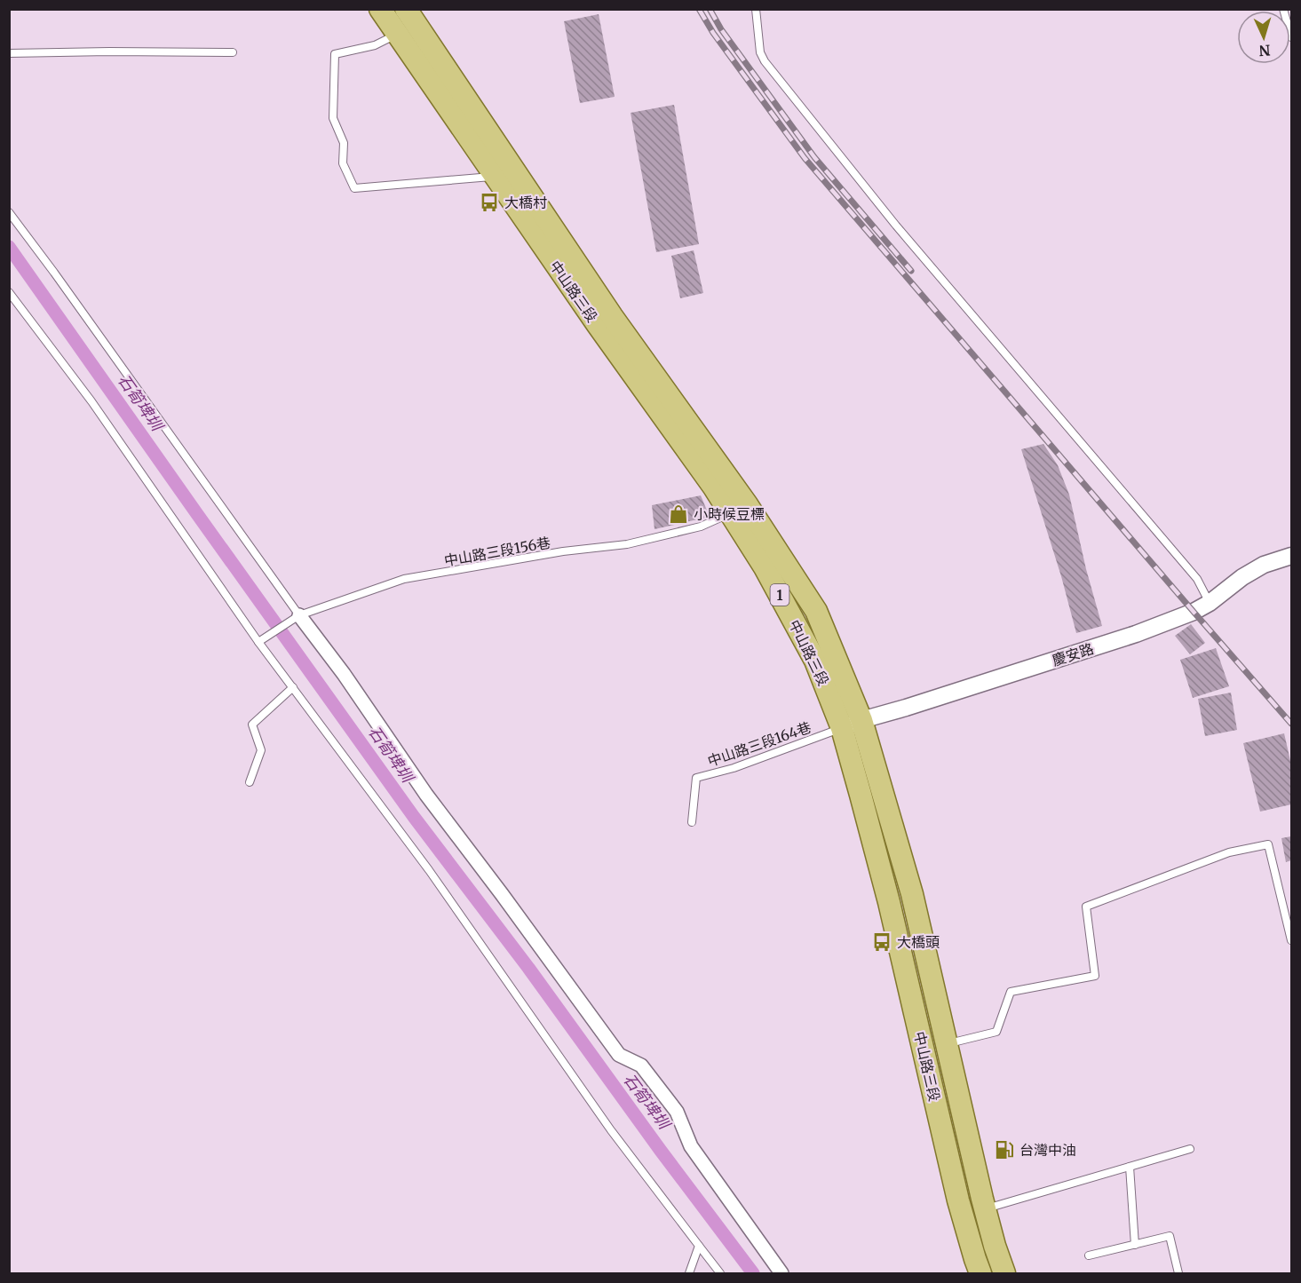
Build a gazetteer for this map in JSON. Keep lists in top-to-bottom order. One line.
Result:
{"streets":{"main road":["中山路三段","1"],"street":["慶安路"],"lane":["中山路三段156巷","中山路三段164巷"]},"crossings":[["中山路三段","中山路三段156巷"],["中山路三段","慶安路"],["中山路三段","中山路三段164巷"],["慶安路","中山路三段164巷"]],"water":["石筍埤圳"],"places":{"bus stop":["大橋村","大橋頭"],"shop":["小時候豆標"],"fuel station":["台灣中油"]},"north":"bottom"}
